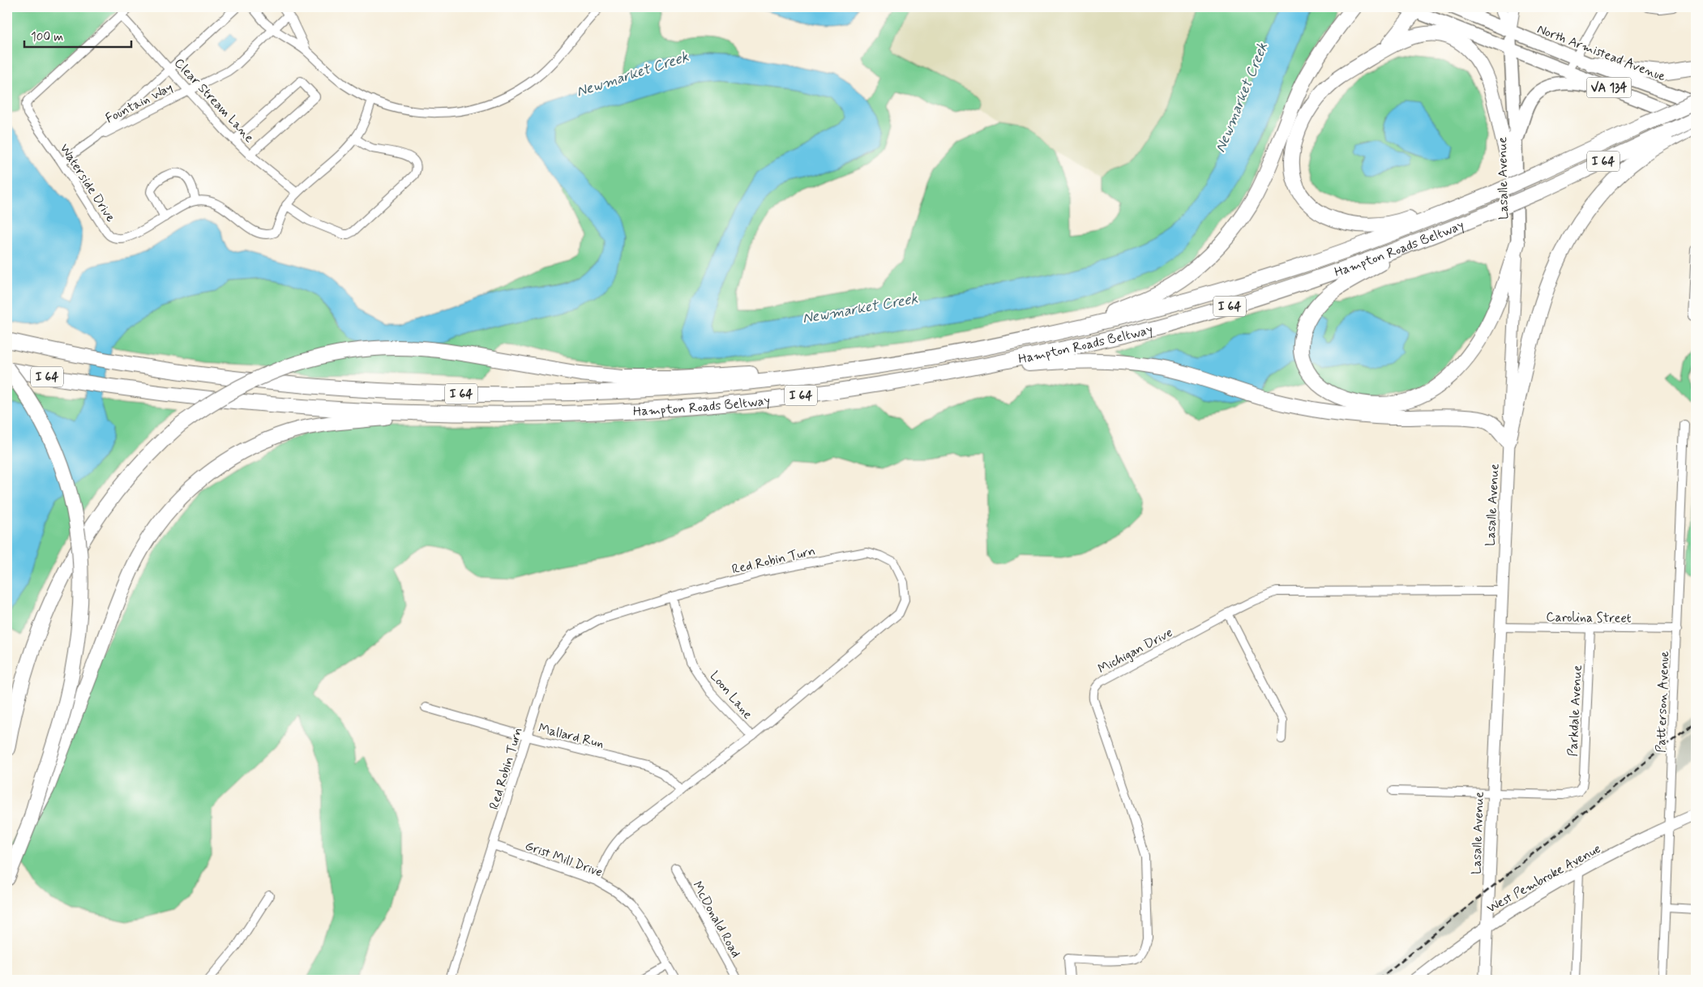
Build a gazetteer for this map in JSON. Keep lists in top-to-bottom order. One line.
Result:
{"streets":{"highway":["I 64","Hampton Roads Beltway"],"main road":["North Armistead Avenue","VA 134","Lasalle Avenue","West Pembroke Avenue"],"street":["Clear Stream Lane","Fountain Way","Waterside Drive","Red Robin Turn","Carolina Street","Michigan Drive","Loon Lane","Patterson Avenue","Parkdale Avenue","Mallard Run","Grist Mill Drive","McDonald Road"]},"crossings":[["North Armistead Avenue","Lasalle Avenue"],["North Armistead Avenue","Hampton Roads Beltway"],["VA 134","Lasalle Avenue"],["Clear Stream Lane","Fountain Way"],["Clear Stream Lane","Waterside Drive"],["Fountain Way","Waterside Drive"],["I 64","Hampton Roads Beltway"],["Lasalle Avenue","Carolina Street"],["Lasalle Avenue","Michigan Drive"],["Lasalle Avenue","Parkdale Avenue"],["Lasalle Avenue","West Pembroke Avenue"],["Red Robin Turn","Loon Lane"],["Red Robin Turn","Mallard Run"],["Red Robin Turn","Grist Mill Drive"],["Carolina Street","Patterson Avenue"],["Carolina Street","Parkdale Avenue"],["Patterson Avenue","West Pembroke Avenue"]],"water":["Newmarket Creek"],"scale_bar":"100 m"}
